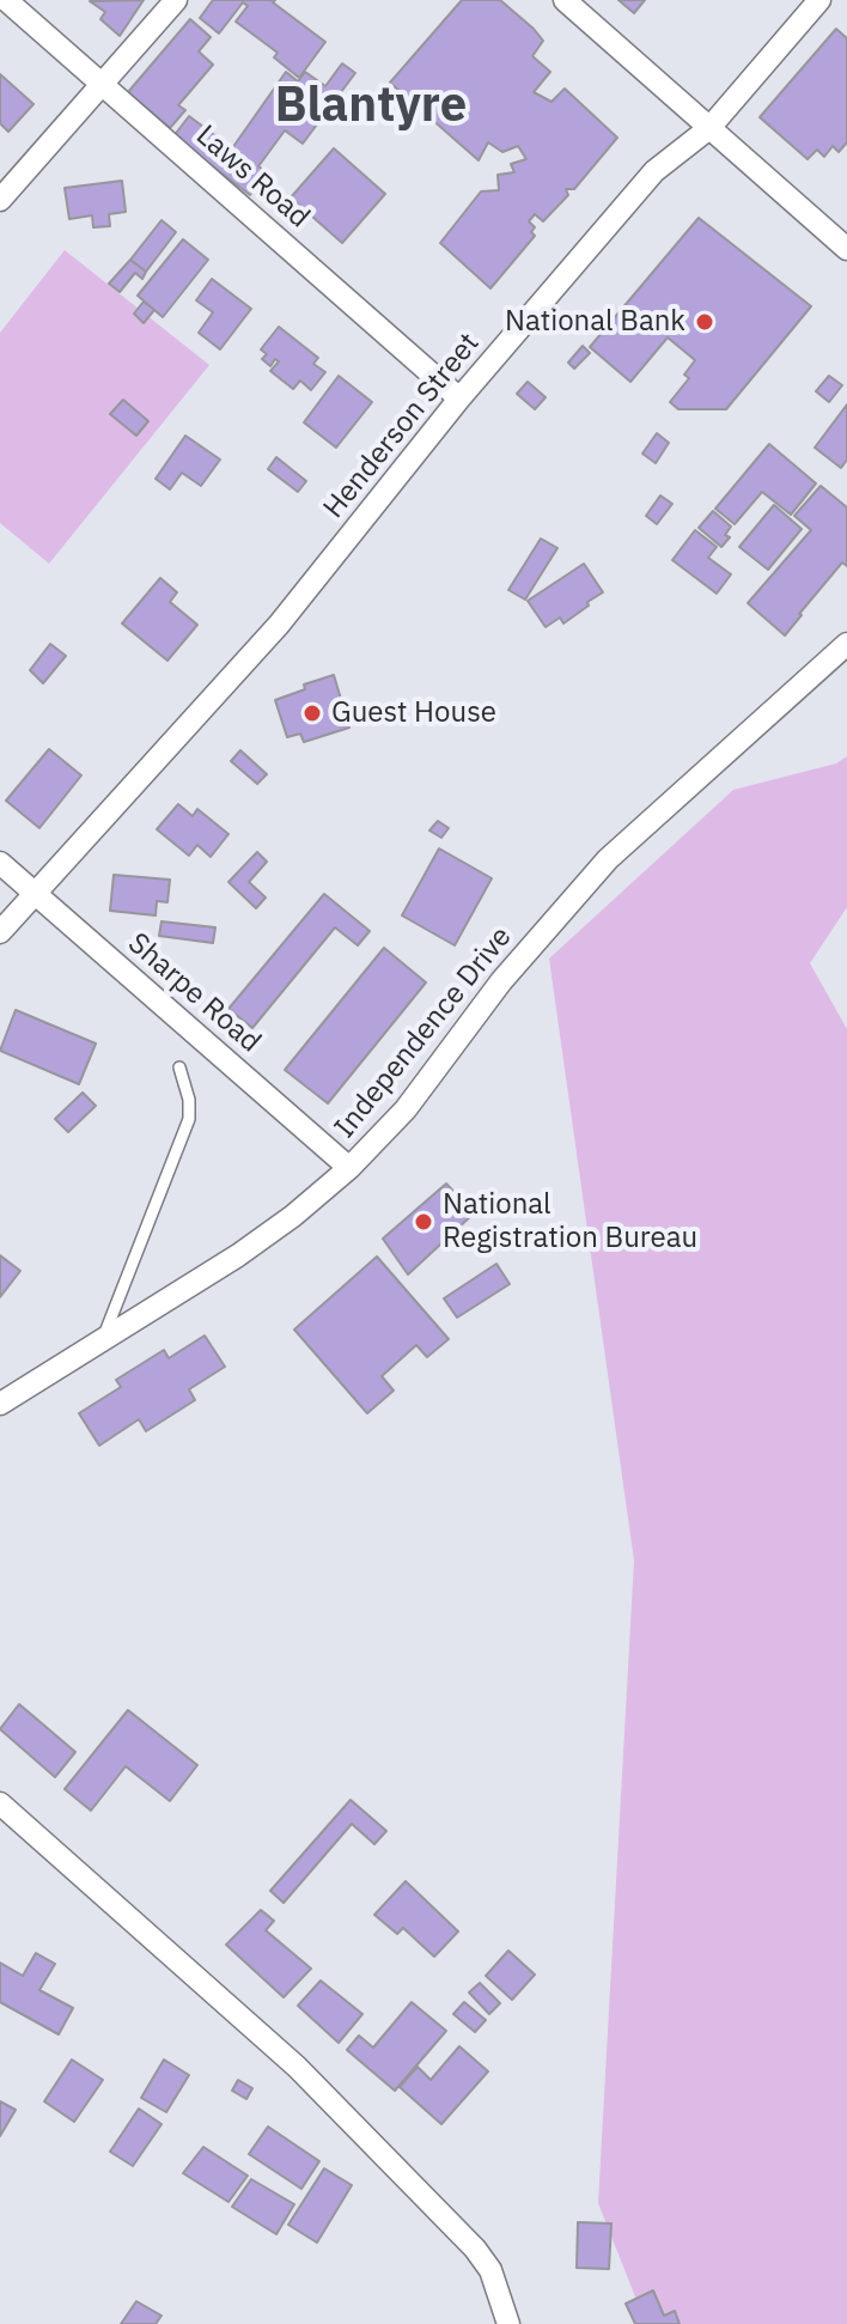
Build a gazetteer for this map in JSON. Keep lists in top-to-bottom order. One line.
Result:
{"streets":{"street":["Laws Road","Henderson Street","Sharpe Road","Independence Drive"]},"crossings":[["Laws Road","Henderson Street"],["Henderson Street","Sharpe Road"],["Sharpe Road","Independence Drive"]],"districts":["Blantyre"],"places":["National Bank","Guest House","National Registration Bureau"]}
